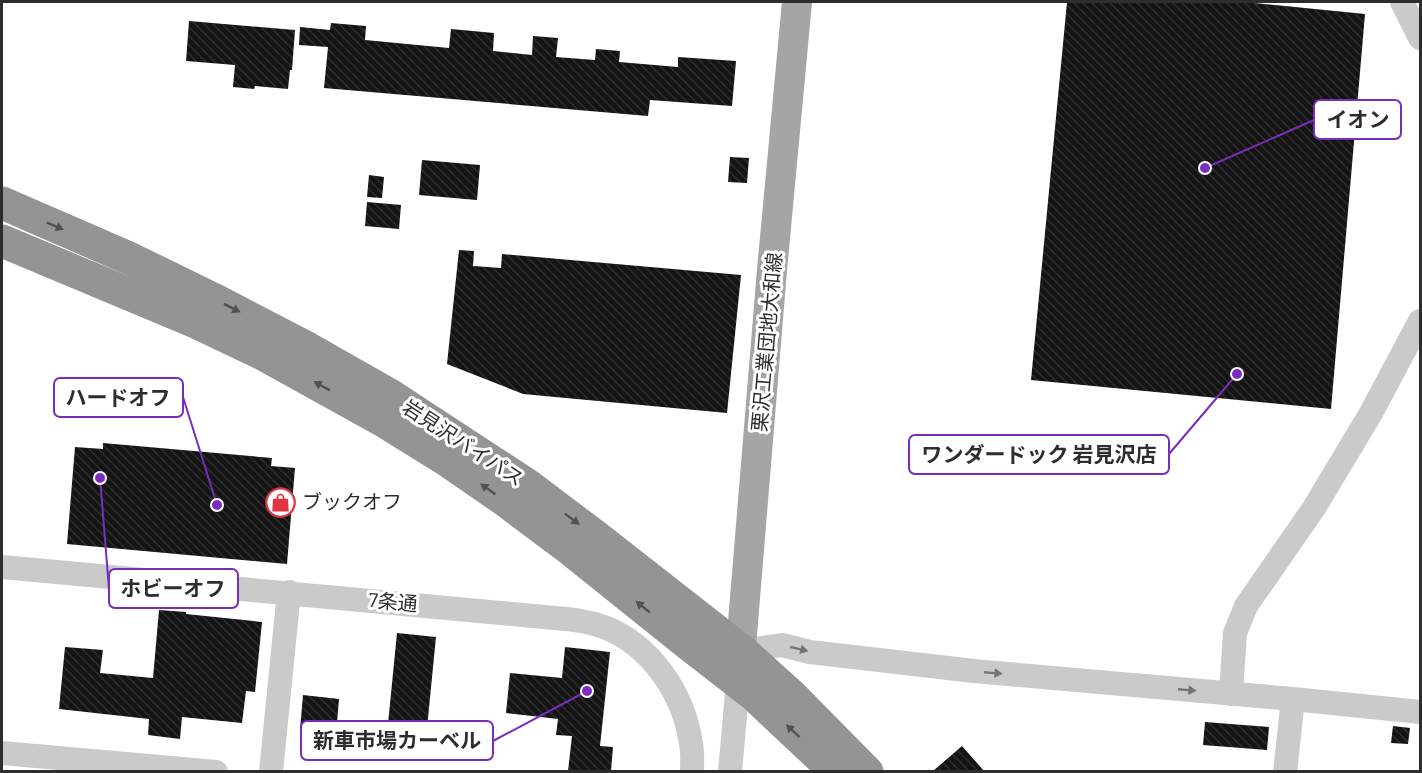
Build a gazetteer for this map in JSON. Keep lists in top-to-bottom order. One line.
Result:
{"streets":{"highway":["岩見沢バイパス"],"main road":["栗沢工業団地大和線"],"street":["7条通"]},"crossings":[["栗沢工業団地大和線","岩見沢バイパス"]],"places":{"other":["イオン","ワンダードック 岩見沢店","ホビーオフ","ハードオフ","新車市場カーベル"],"shop":["ブックオフ"]}}
